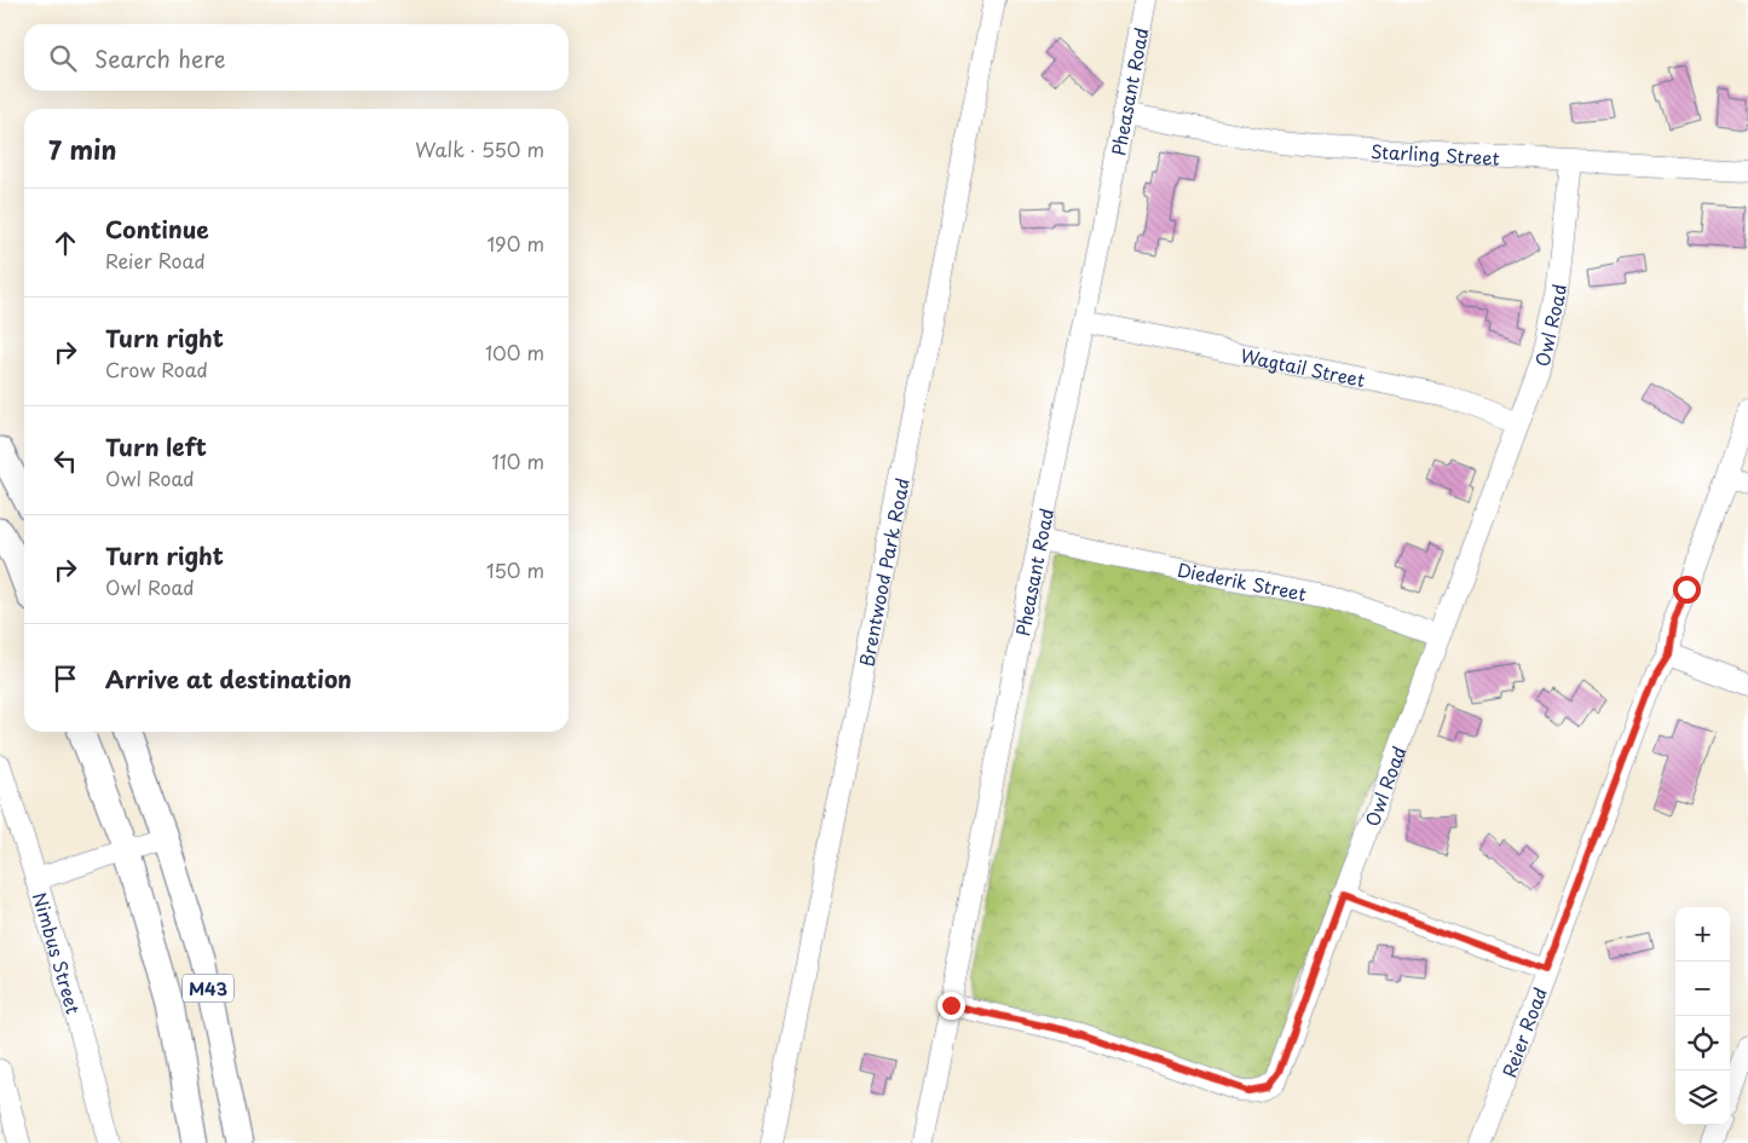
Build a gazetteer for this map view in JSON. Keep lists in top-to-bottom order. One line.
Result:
{"streets":{"main road":["M43"],"street":["Pheasant Road","Starling Street","Owl Road","Wagtail Street","Brentwood Park Road","Diederik Street","Nimbus Street","Reier Road"]},"crossings":[["Pheasant Road","Starling Street"],["Pheasant Road","Owl Road"],["Pheasant Road","Wagtail Street"],["Pheasant Road","Diederik Street"],["Starling Street","Owl Road"],["Owl Road","Wagtail Street"],["Owl Road","Diederik Street"]],"page":{"search":"Search here","heading":["7 min","Walk · 550 m"],"list":[["Continue","Reier Road","190 m"],["Turn right","Crow Road","100 m"],["Turn left","Owl Road","110 m"],["Turn right","Owl Road","150 m"],"Arrive at destination"],"map_buttons":["+","−"]}}
